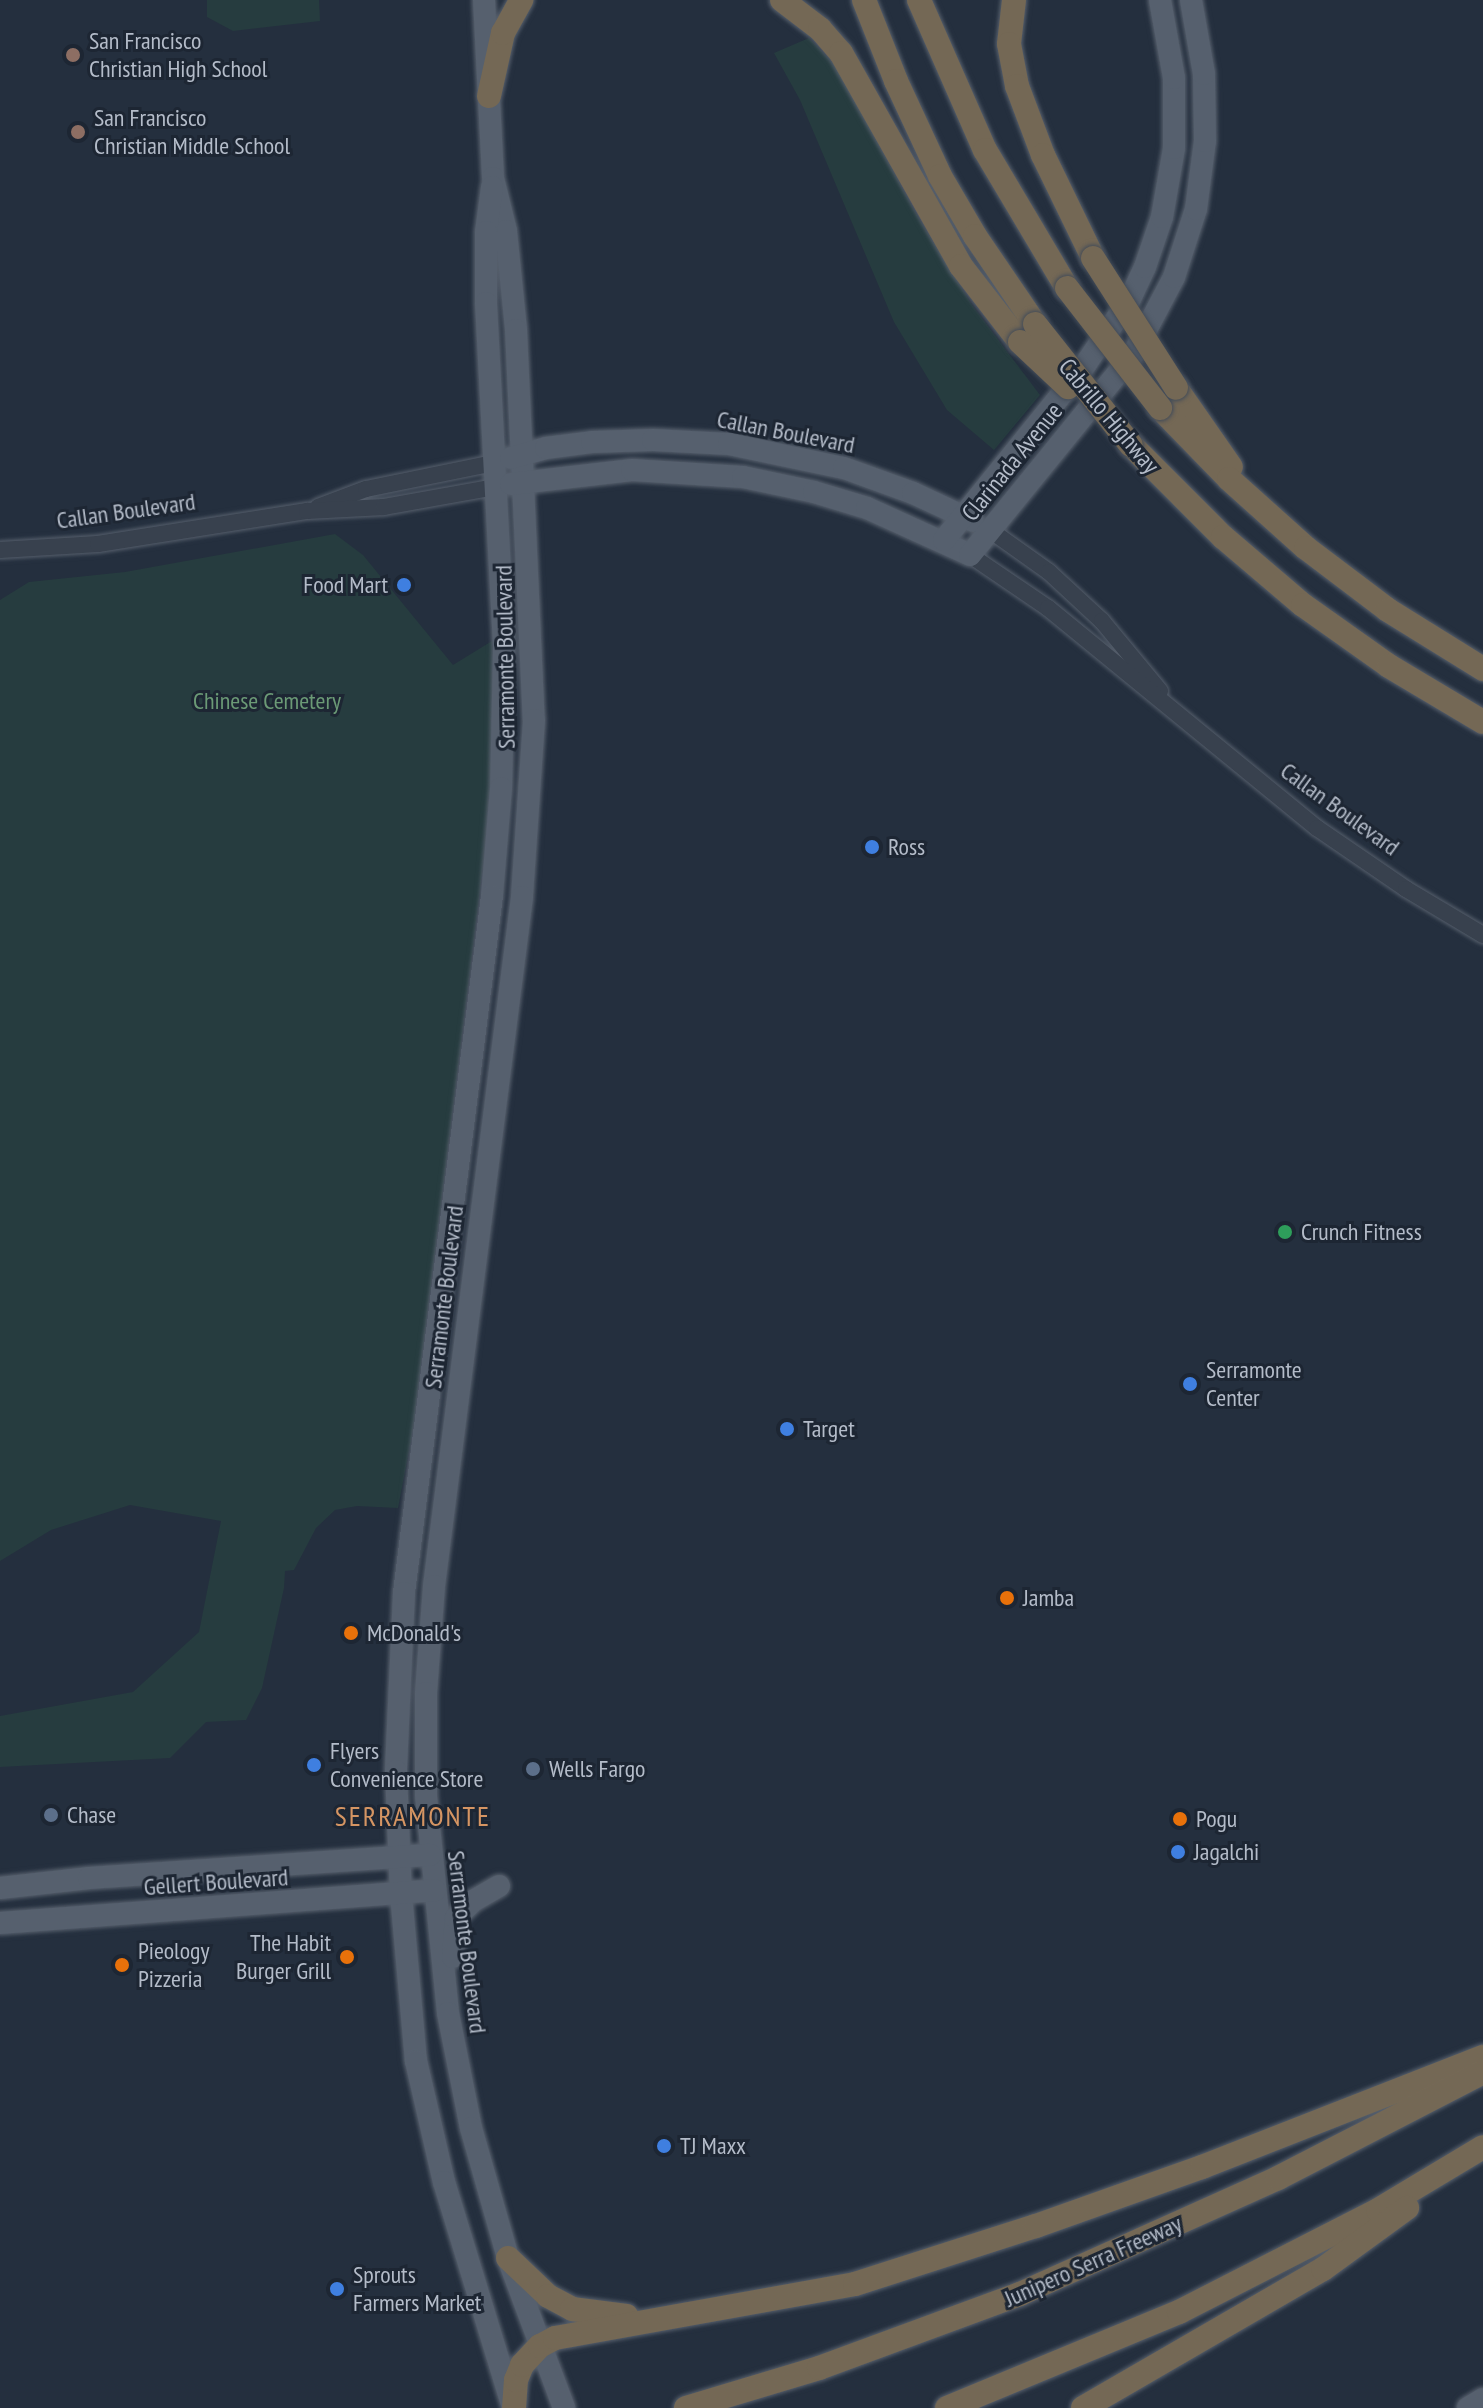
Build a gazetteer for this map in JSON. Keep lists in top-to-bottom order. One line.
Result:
{"streets":{"highway":["Cabrillo Highway","Junipero Serra Freeway"],"main road":["Callan Boulevard","Clarinada Avenue","Serramonte Boulevard","Gellert Boulevard"]},"crossings":[["Callan Boulevard","Clarinada Avenue"],["Callan Boulevard","Serramonte Boulevard"],["Serramonte Boulevard","Gellert Boulevard"]],"districts":["SERRAMONTE"],"parks":["Chinese Cemetery"],"places":["San Francisco Christian High School","San Francisco Christian Middle School","Food Mart","Ross","Crunch Fitness","Serramonte Center","Target","Jamba","McDonald's","Flyers Convenience Store","Wells Fargo","Chase","Pogu","Jagalchi","The Habit Burger Grill","Pieology Pizzeria","TJ Maxx","Sprouts Farmers Market"]}
